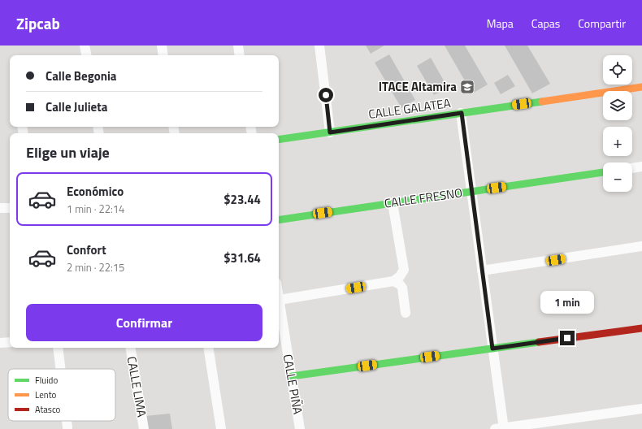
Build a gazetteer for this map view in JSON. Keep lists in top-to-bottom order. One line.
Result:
{"streets":{"street":["CALLE GALATEA","CALLE FRESNO","CALLE PIÑA","CALLE LIMA"]},"places":{"school or university":["ITACE Altamira"]},"legend":["Fluido","Lento","Atasco"],"page":{"header":"Zipcab","nav":["Mapa","Capas","Compartir"],"map_buttons":["+","−"],"banner":["Calle Begonia","Calle Julieta"],"heading":"Elige un viaje","list":[{"name":"Económico","note":"1 min · 22:14","value":"$23.44"},{"name":"Confort","note":"2 min · 22:15","value":"$31.64"}],"bubble":"1 min","buttons":"Confirmar"}}
